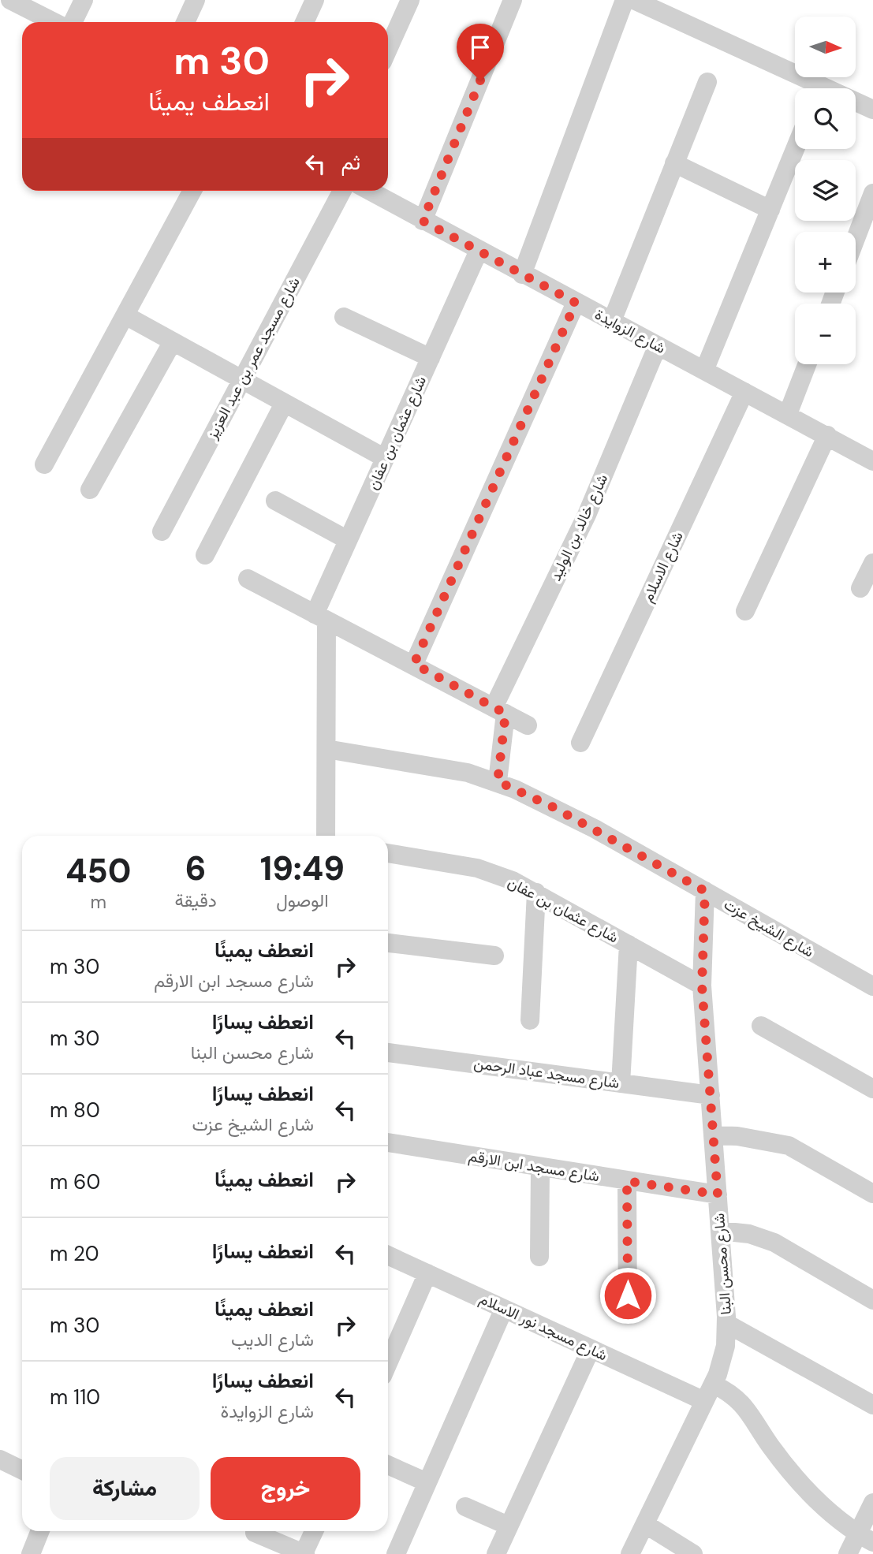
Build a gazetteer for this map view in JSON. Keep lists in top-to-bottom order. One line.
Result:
{"streets":{"street":["شارع الزوايدة","شارع مسجد عمر بن عبد العزيز","شارع عثمان بن عفان","شارع خالد بن الوليد","شارع الاسلام","شارع الشيخ عزت","شارع مسجد عباد الرحمن","شارع مسجد ابن الارقم","شارع محسن البنا","شارع مسجد نور الاسلام"]},"crossings":[["شارع الزوايدة","شارع عثمان بن عفان"],["شارع الزوايدة","شارع خالد بن الوليد"],["شارع الزوايدة","شارع الاسلام"],["شارع عثمان بن عفان","شارع محسن البنا"],["شارع خالد بن الوليد","شارع الشيخ عزت"],["شارع الشيخ عزت","شارع محسن البنا"],["شارع مسجد عباد الرحمن","شارع محسن البنا"],["شارع مسجد ابن الارقم","شارع محسن البنا"],["شارع محسن البنا","شارع مسجد نور الاسلام"]],"north":"right","page":{"map_buttons":["+","−"],"turn":["30 m","انعطف يمينًا"],"then":"ثم","eta":["19:49","الوصول","6","دقيقة","450","m"],"list":[{"name":"انعطف يمينًا","note":"شارع مسجد ابن الارقم","value":"30 m"},{"name":"انعطف يسارًا","note":"شارع محسن البنا","value":"30 m"},{"name":"انعطف يسارًا","note":"شارع الشيخ عزت","value":"80 m"},{"name":"انعطف يمينًا","value":"60 m"},{"name":"انعطف يسارًا","value":"20 m"},{"name":"انعطف يمينًا","note":"شارع الديب","value":"30 m"},{"name":"انعطف يسارًا","note":"شارع الزوايدة","value":"110 m"}],"buttons":["خروج","مشاركة"]}}
